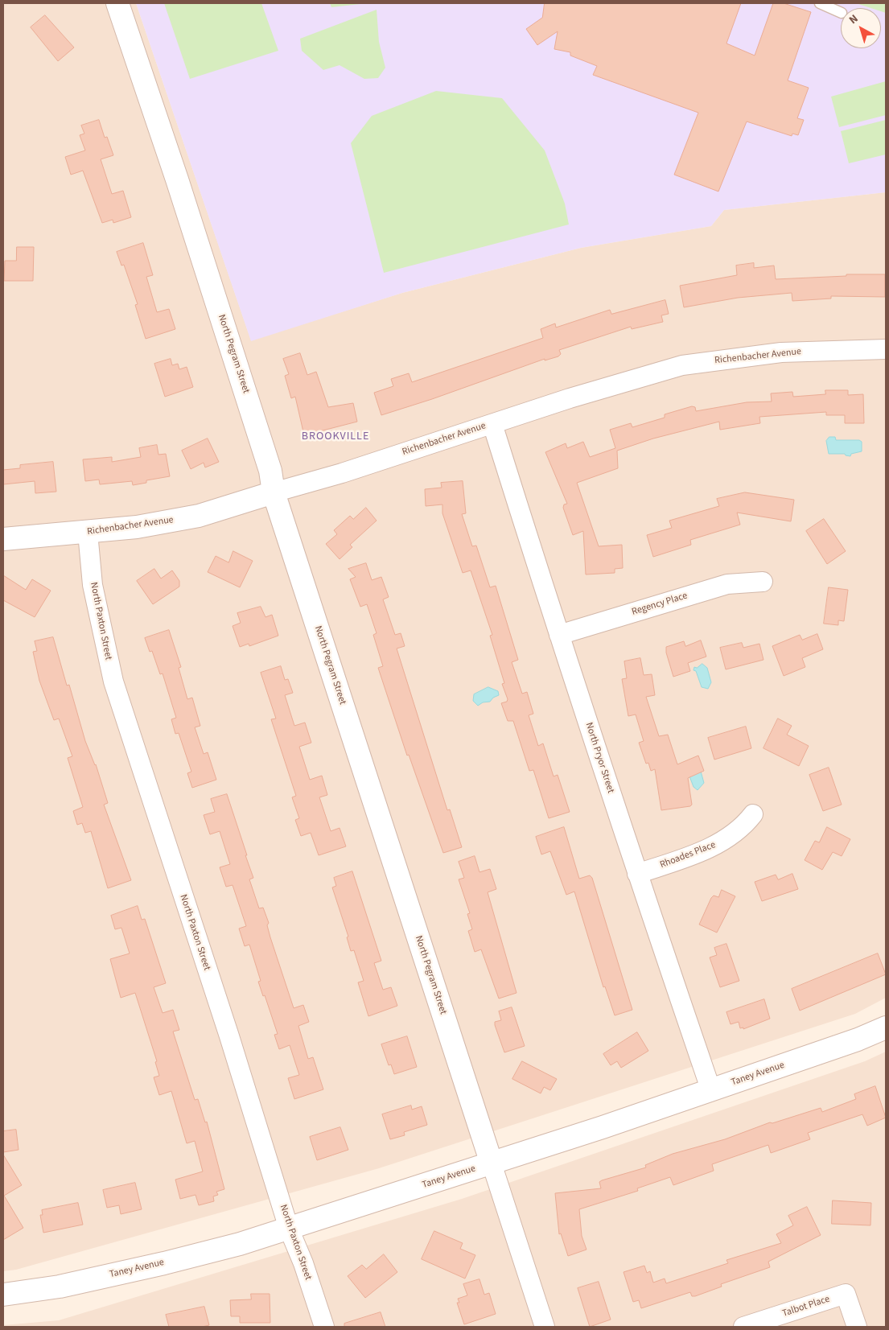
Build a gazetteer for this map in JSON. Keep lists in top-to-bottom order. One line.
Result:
{"streets":{"street":["North Pegram Street","Richenbacher Avenue","Regency Place","North Paxton Street","North Pryor Street","Rhoades Place","Taney Avenue","Talbot Place"]},"crossings":[["North Pegram Street","Richenbacher Avenue"],["North Pegram Street","Taney Avenue"],["Richenbacher Avenue","North Paxton Street"],["Richenbacher Avenue","North Pryor Street"],["Regency Place","North Pryor Street"],["North Paxton Street","Taney Avenue"],["North Pryor Street","Rhoades Place"],["North Pryor Street","Taney Avenue"]],"districts":["BROOKVILLE"],"north":"top left"}
